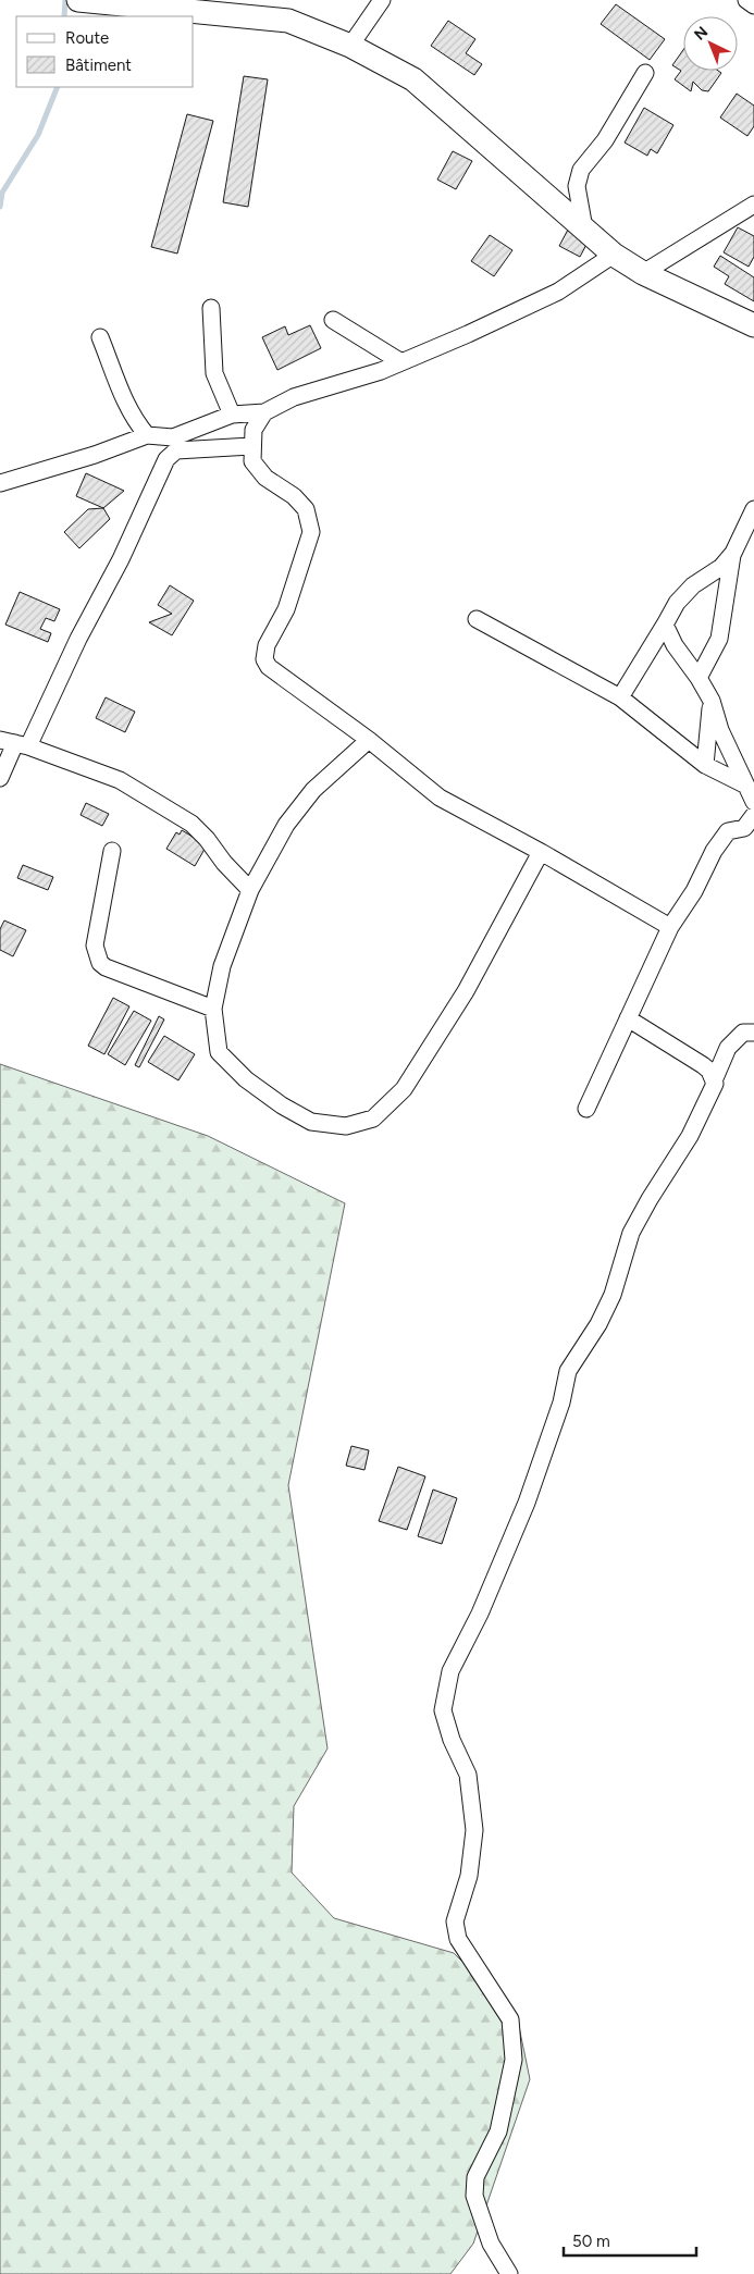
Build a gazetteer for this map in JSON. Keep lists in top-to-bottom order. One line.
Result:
{"legend":["Route","Bâtiment"],"scale_bar":"50 m","north":"top left"}
